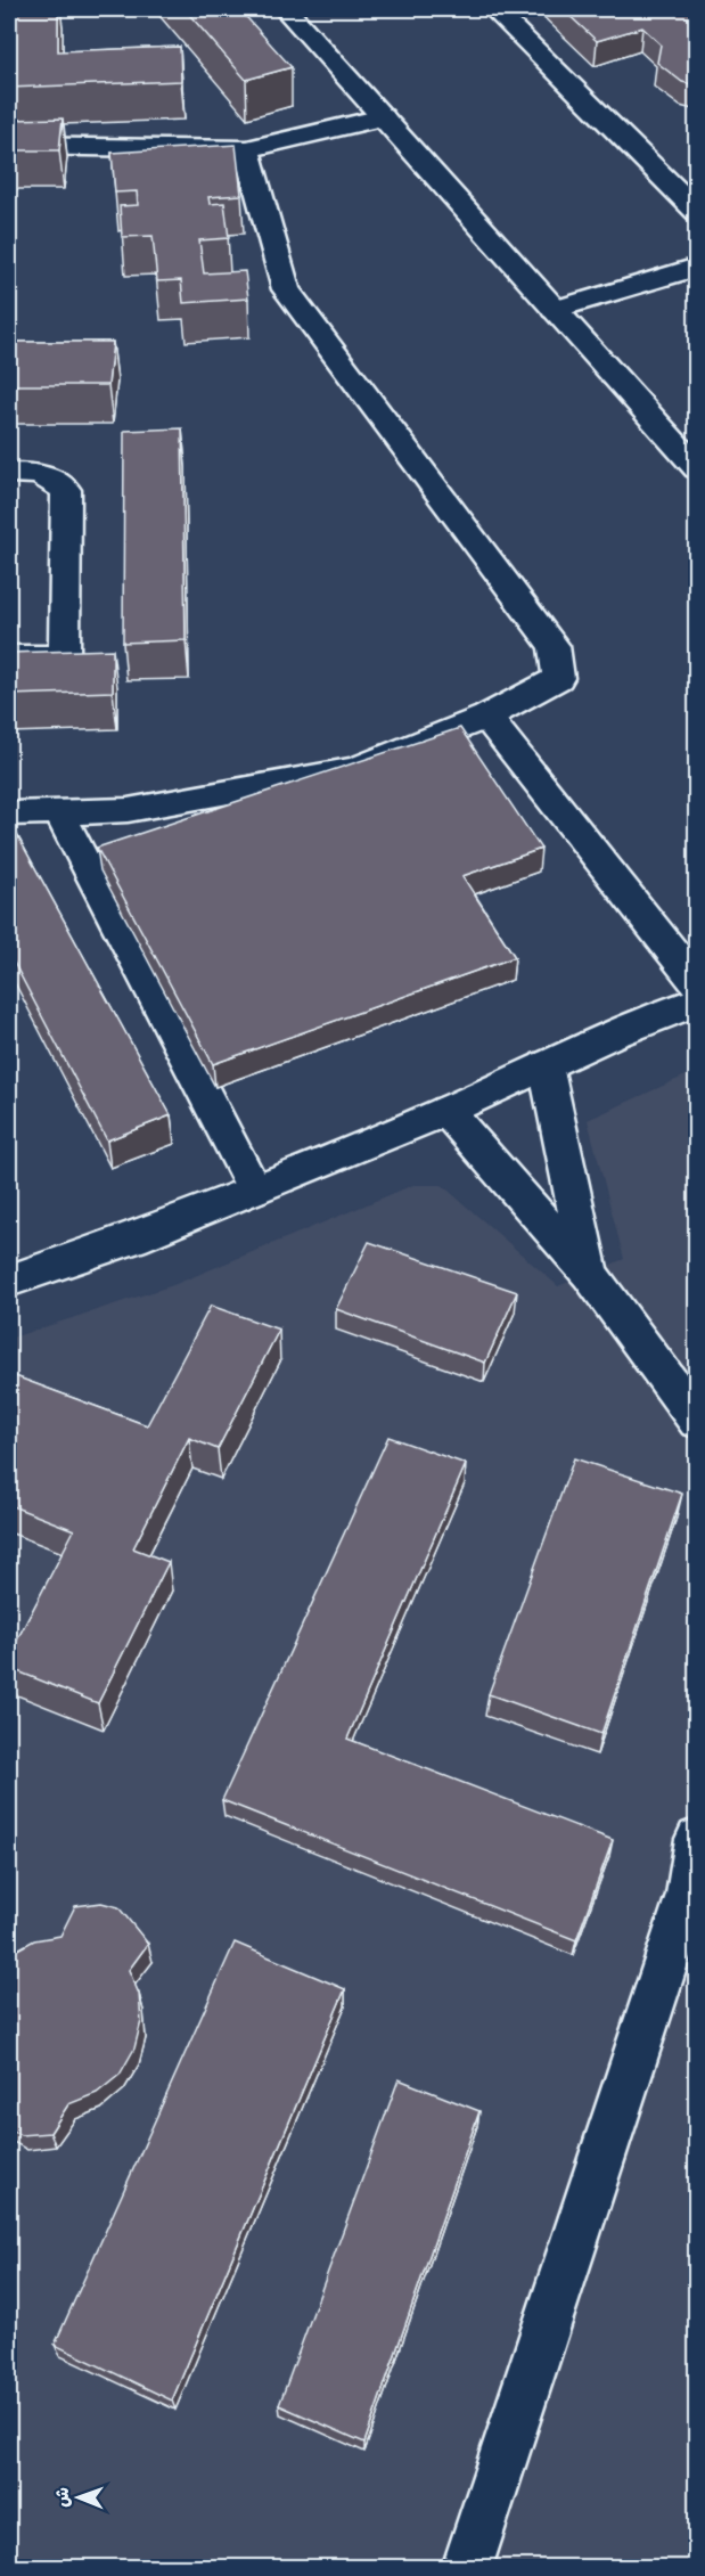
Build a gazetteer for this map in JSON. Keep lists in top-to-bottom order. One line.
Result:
{"north":"left"}
